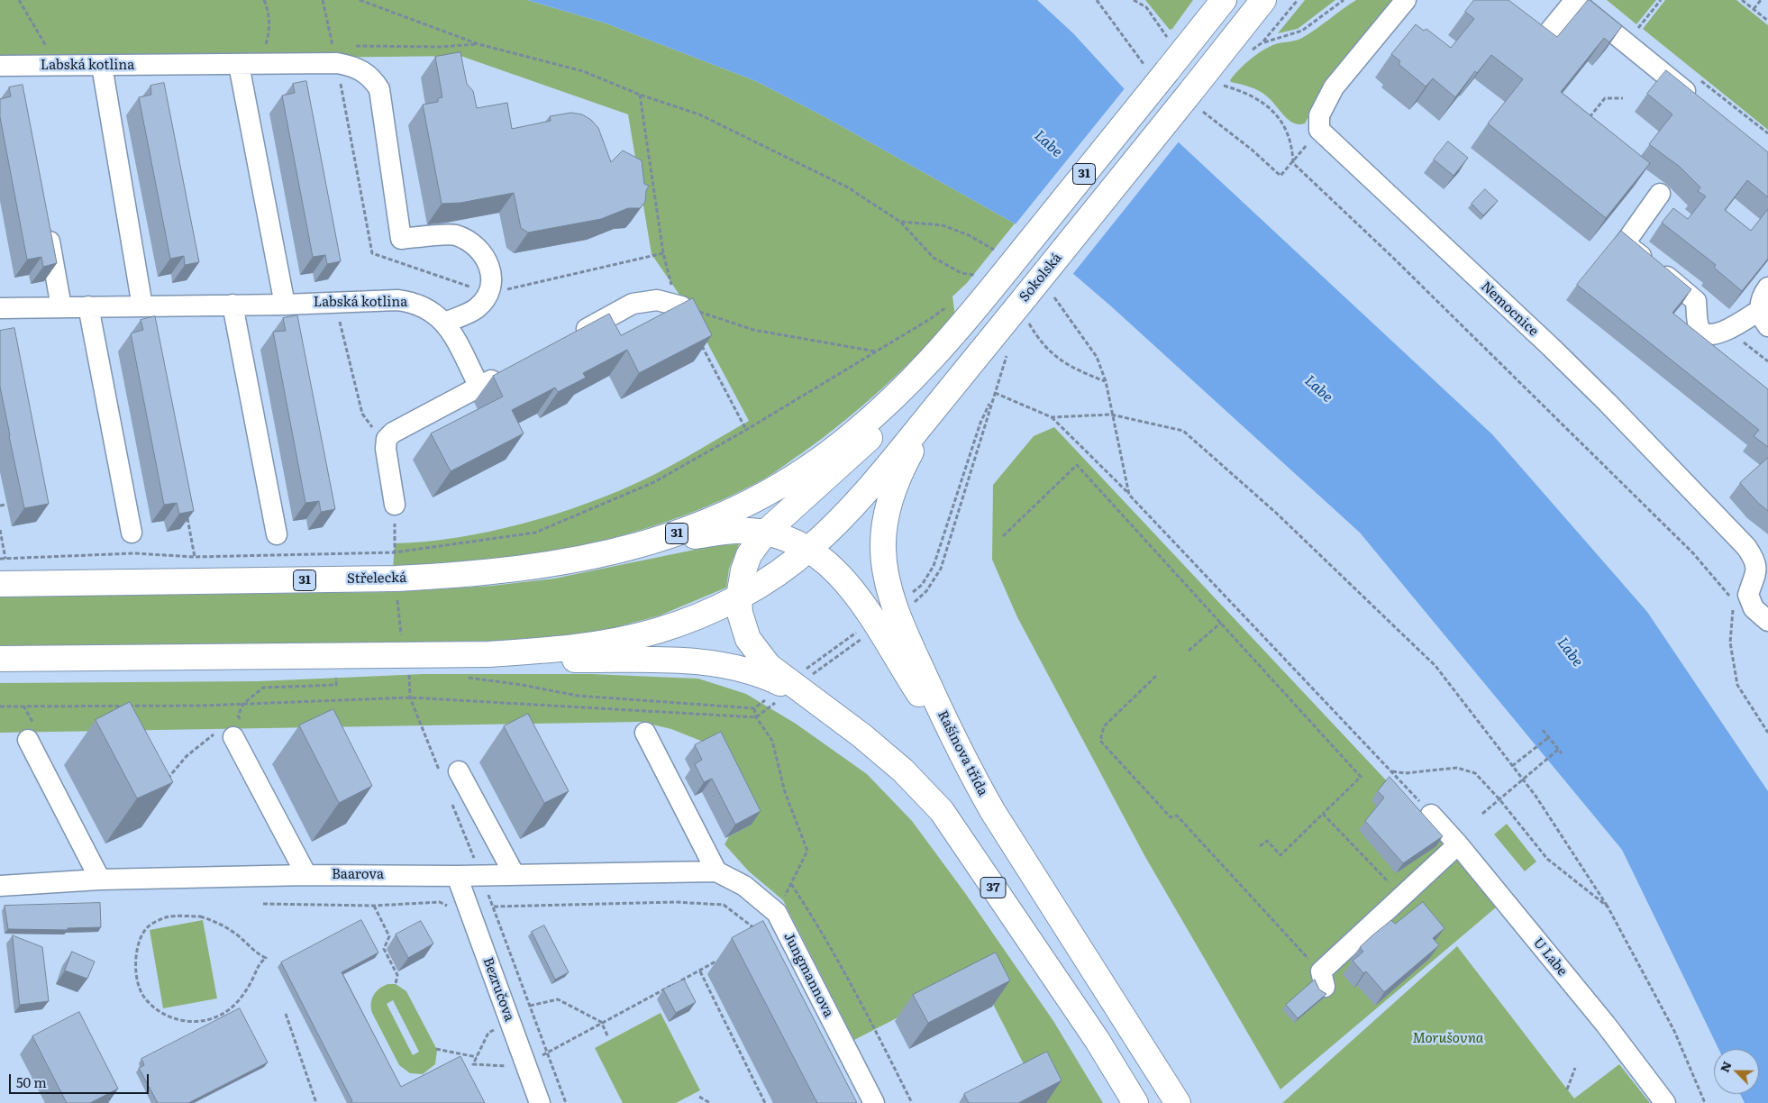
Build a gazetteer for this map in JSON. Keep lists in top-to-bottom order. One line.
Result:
{"streets":{"main road":["31","Sokolská","Střelecká","Rašínova třída","37"],"street":["Labská kotlina","Nemocnice","Baarova","U Labe","Jungmannova","Bezručova"]},"crossings":[["31","Sokolská"],["31","Střelecká"],["Sokolská","Rašínova třída"],["Baarova","Jungmannova"],["Baarova","Bezručova"]],"water":["Labe"],"parks":["Morušovna"],"scale_bar":"50 m","north":"top left"}
